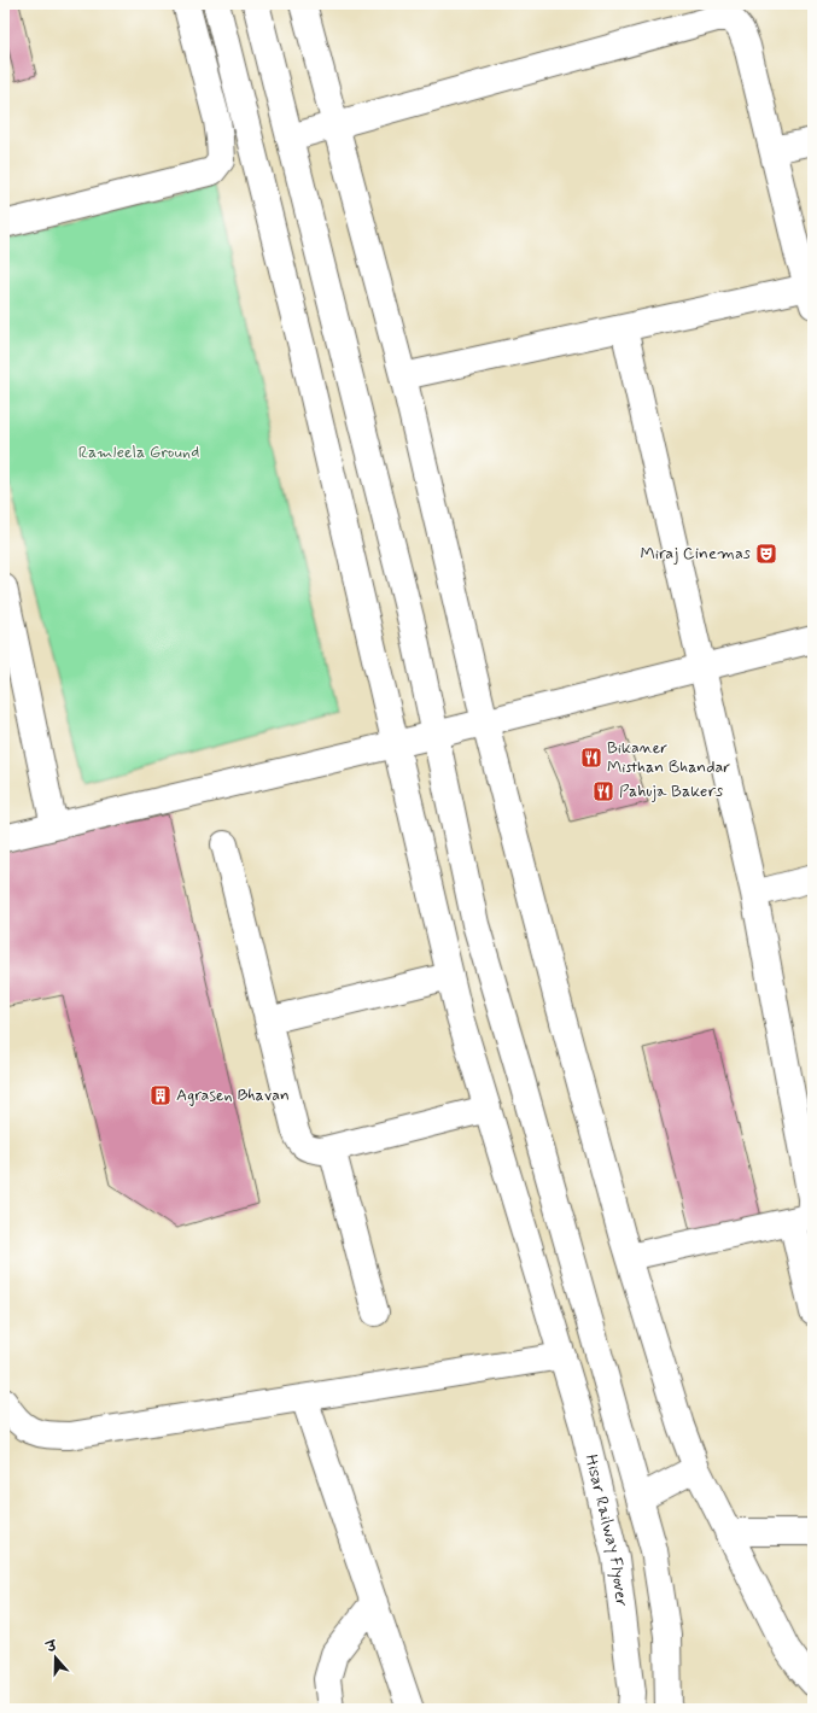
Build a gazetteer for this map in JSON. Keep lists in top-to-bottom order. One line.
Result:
{"streets":{"street":["Hisar Railway Flyover"]},"parks":["Ramleela Ground"],"places":{"theatre":["Miraj Cinemas"],"restaurant":["Bikaner Misthan Bhandar","Pahuja Bakers"],"building":["Agrasen Bhavan"]},"north":"top"}
